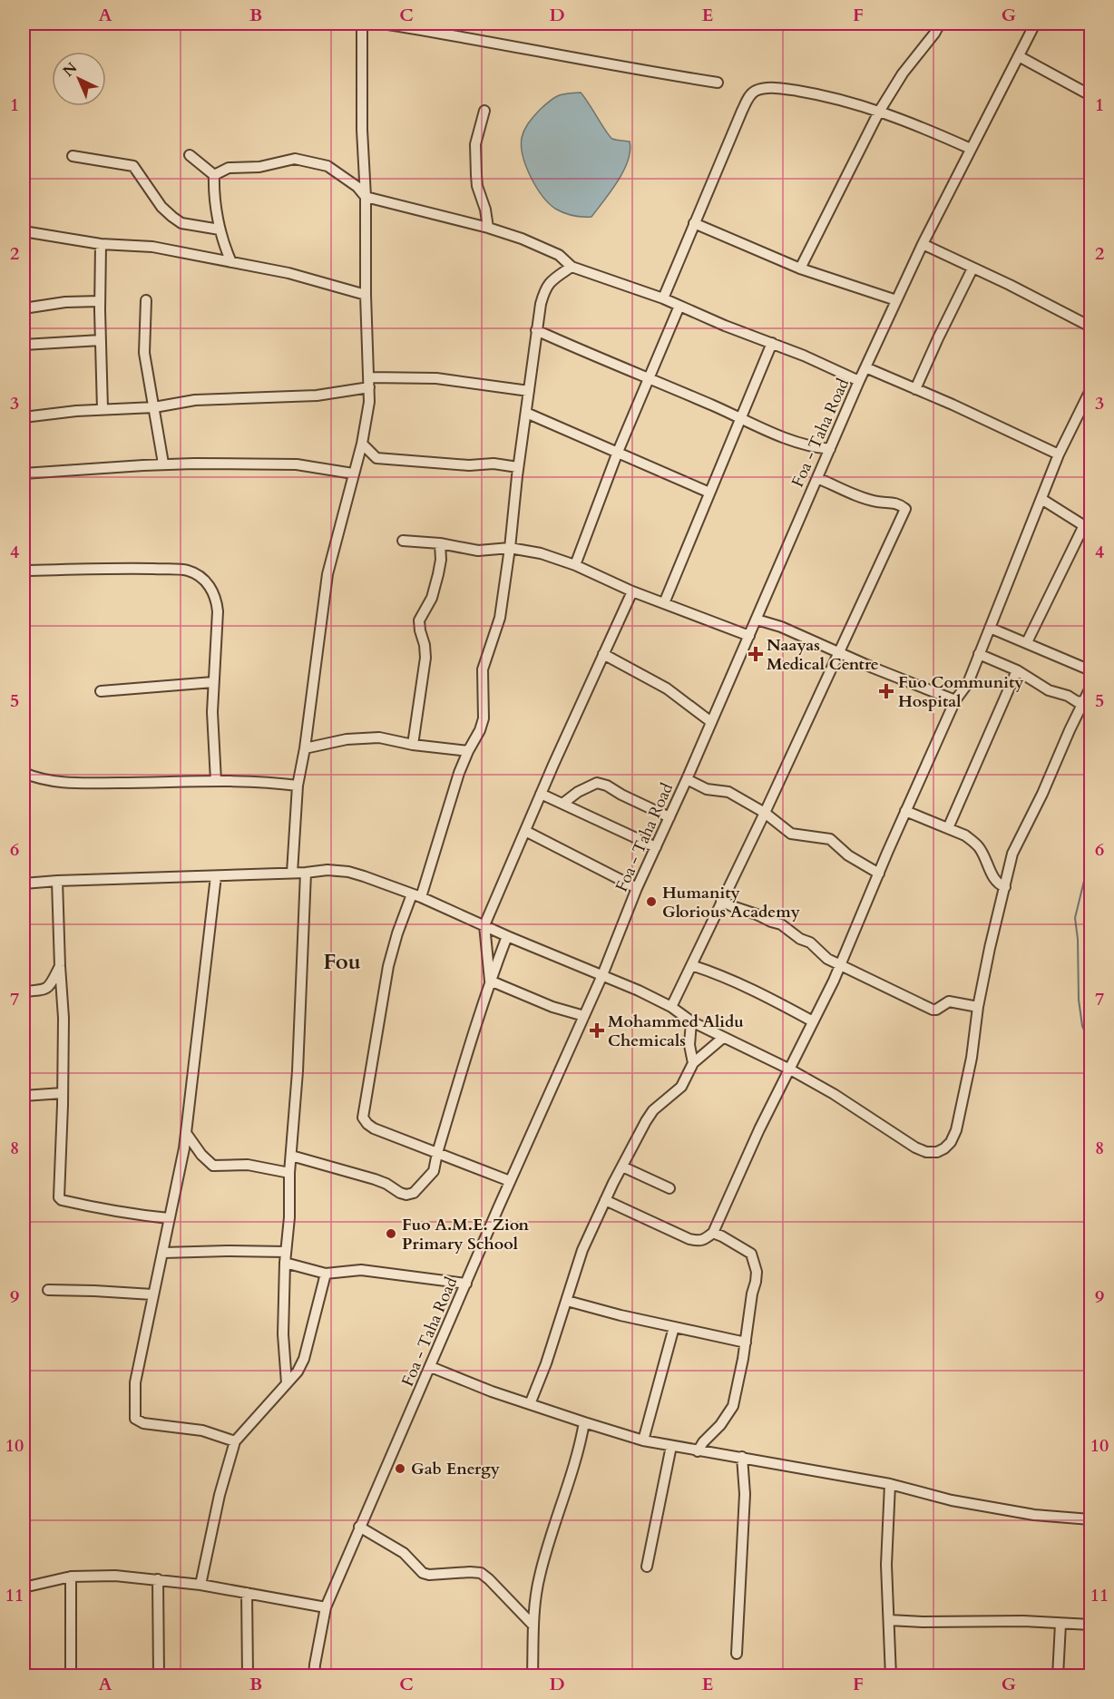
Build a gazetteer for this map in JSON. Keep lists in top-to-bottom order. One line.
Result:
{"streets":{"street":["Foa - Taha Road"]},"districts":["Fou"],"places":{"health":["Naayas Medical Centre","Fuo Community Hospital","Mohammed Alidu Chemicals"],"other":["Humanity Glorious Academy","Fuo A.M.E. Zion Primary School","Gab Energy"]},"north":"top left","grid":{"columns":["A","B","C","D","E","F","G"],"rows":["1","2","3","4","5","6","7","8","9","10","11"]}}
